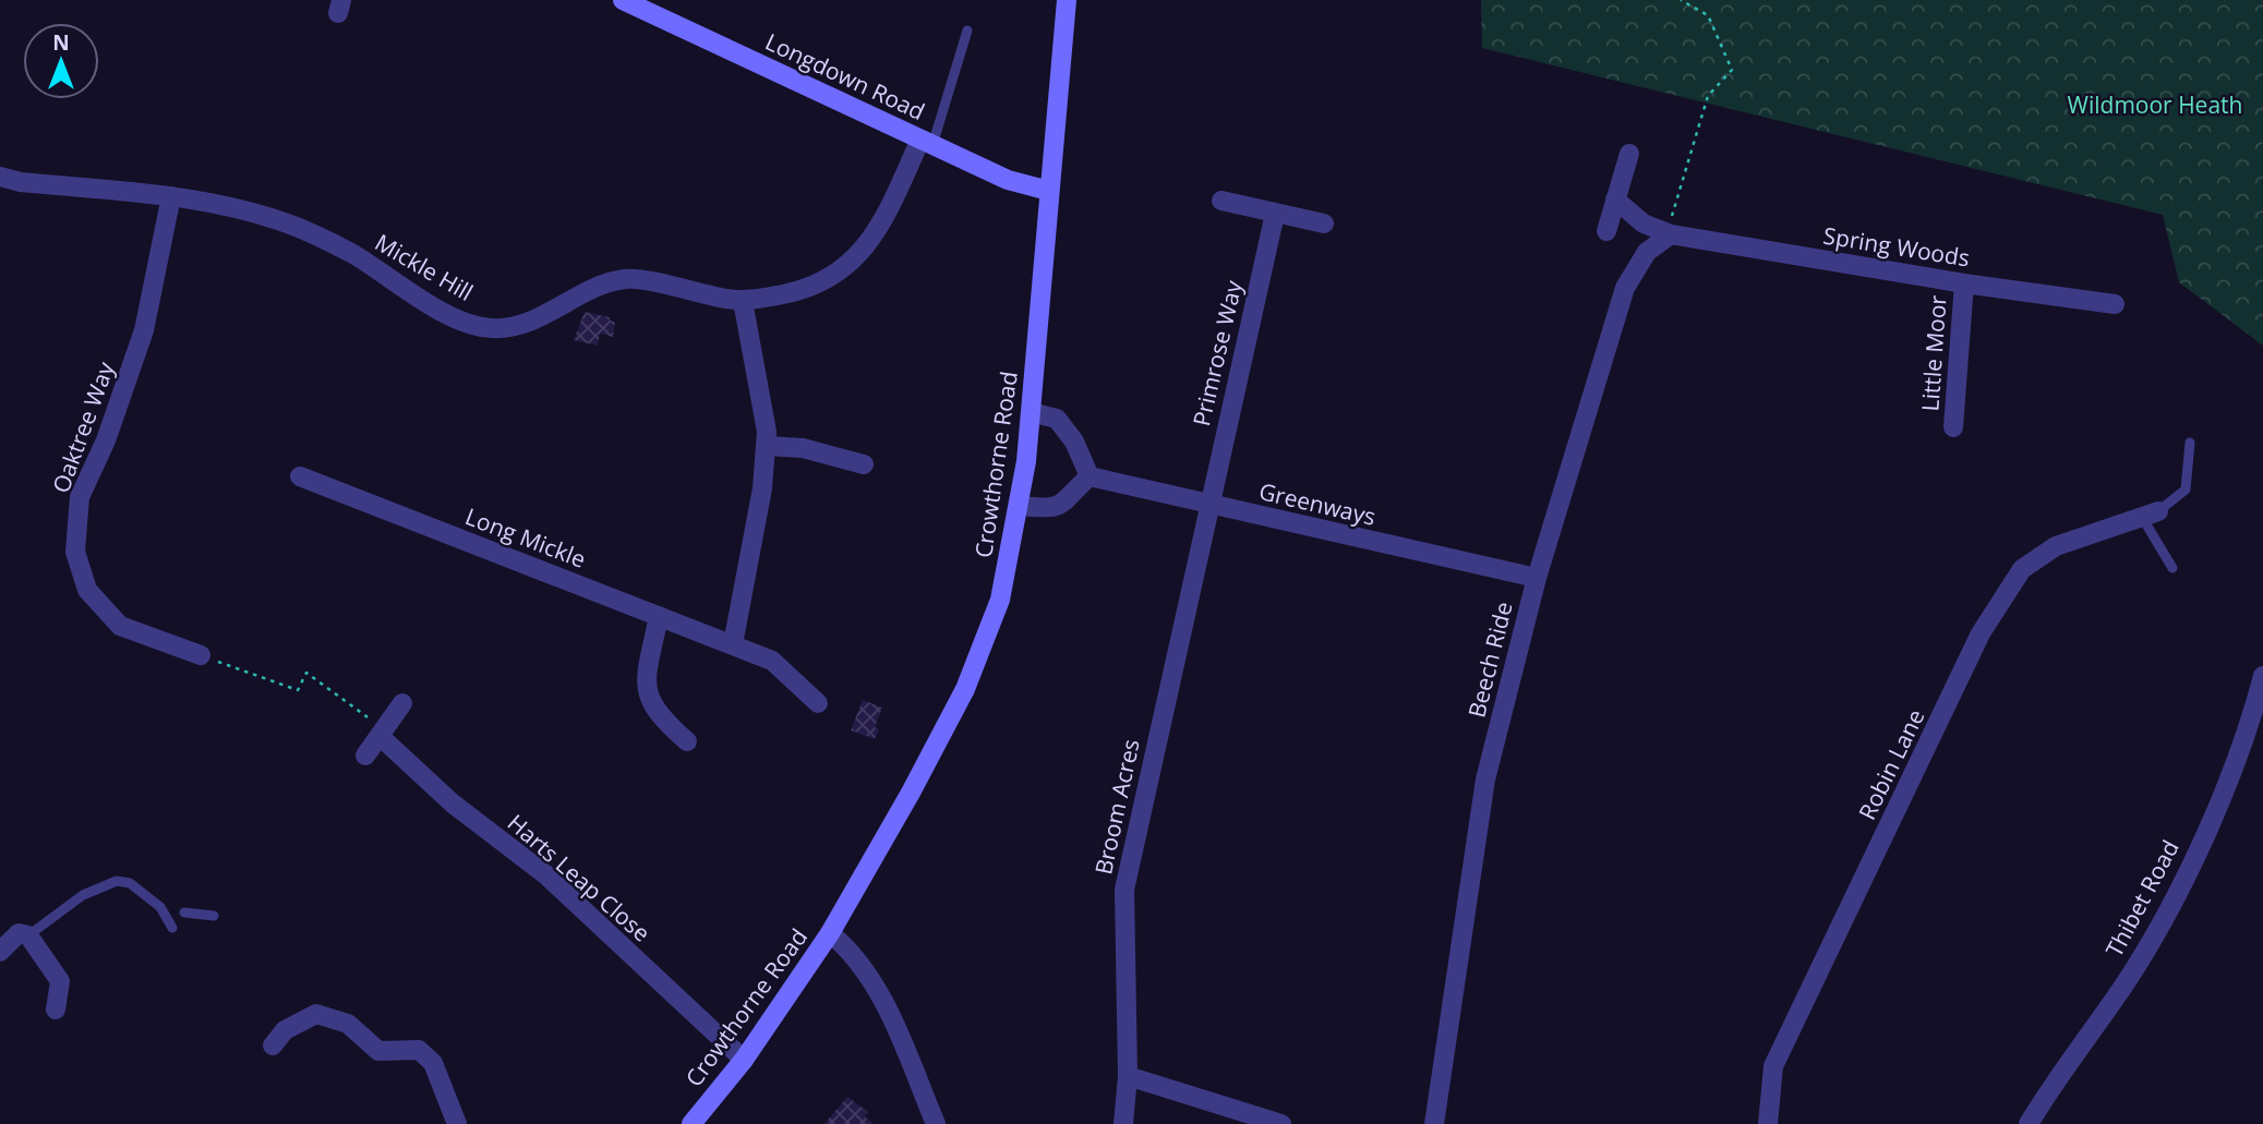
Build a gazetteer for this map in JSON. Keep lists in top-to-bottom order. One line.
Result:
{"streets":{"street":["Longdown Road","Spring Woods","Mickle Hill","Primrose Way","Little Moor","Oaktree Way","Crowthorne Road","Greenways","Long Mickle","Beech Ride","Robin Lane","Broom Acres","Harts Leap Close","Thibet Road"]},"crossings":[["Longdown Road","Mickle Hill"],["Longdown Road","Crowthorne Road"],["Spring Woods","Little Moor"],["Spring Woods","Beech Ride"],["Mickle Hill","Oaktree Way"],["Primrose Way","Greenways"],["Primrose Way","Broom Acres"],["Crowthorne Road","Harts Leap Close"],["Greenways","Beech Ride"],["Greenways","Broom Acres"]],"parks":["Wildmoor Heath"],"north":"top"}
